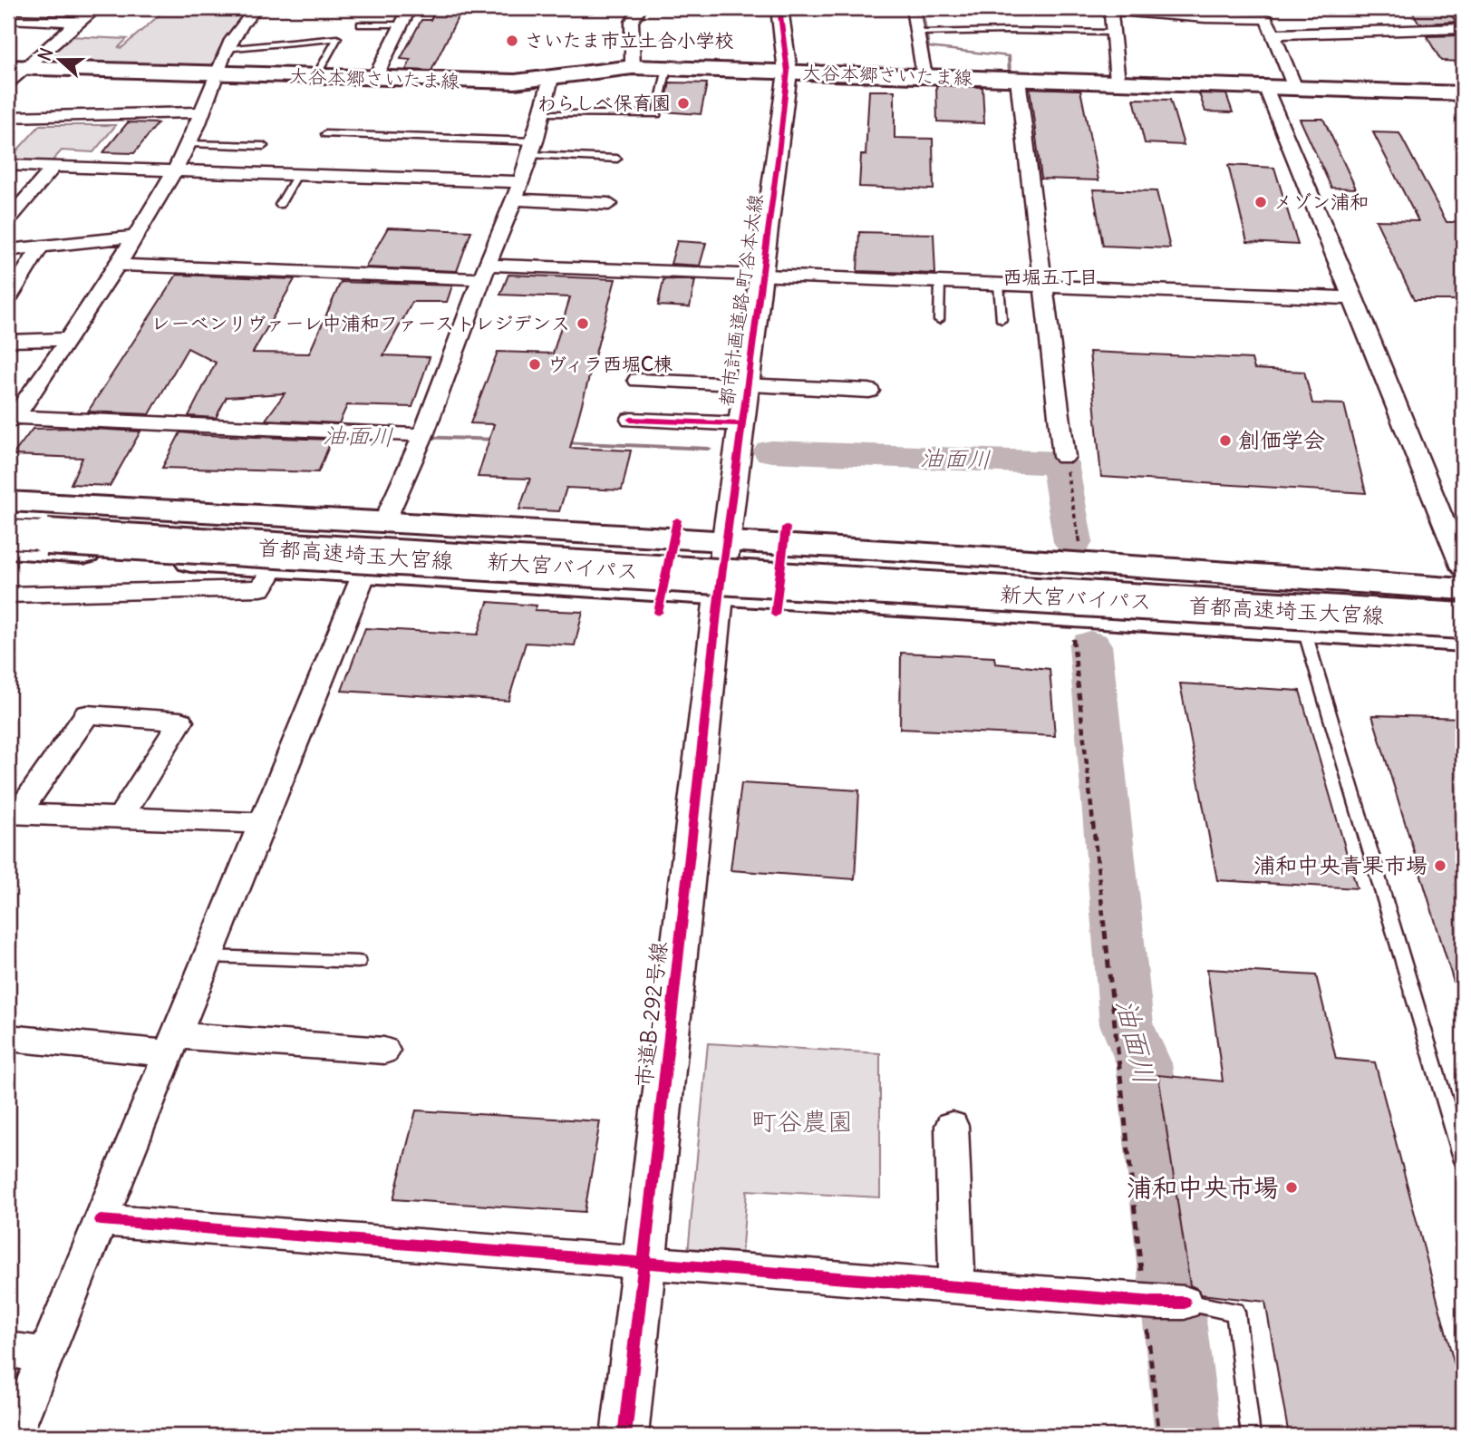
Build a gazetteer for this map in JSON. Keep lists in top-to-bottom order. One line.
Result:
{"streets":{"main road":["大谷本郷さいたま線","首都高速埼玉大宮線","新大宮バイパス"],"street":["都市計画道路 町谷本太線","市道B-292号線"]},"crossings":[["大谷本郷さいたま線","都市計画道路 町谷本太線"],["都市計画道路 町谷本太線","新大宮バイパス"],["都市計画道路 町谷本太線","市道B-292号線"],["新大宮バイパス","市道B-292号線"]],"districts":["西堀五丁目"],"water":["油面川"],"parks":["町谷農園"],"places":["さいたま市立土合小学校","わらしべ保育園","メゾン浦和","レーベンリヴァーレ中浦和ファーストレジデンス","ヴィラ西堀C棟","創価学会","浦和中央青果市場","浦和中央市場"],"north":"left"}
